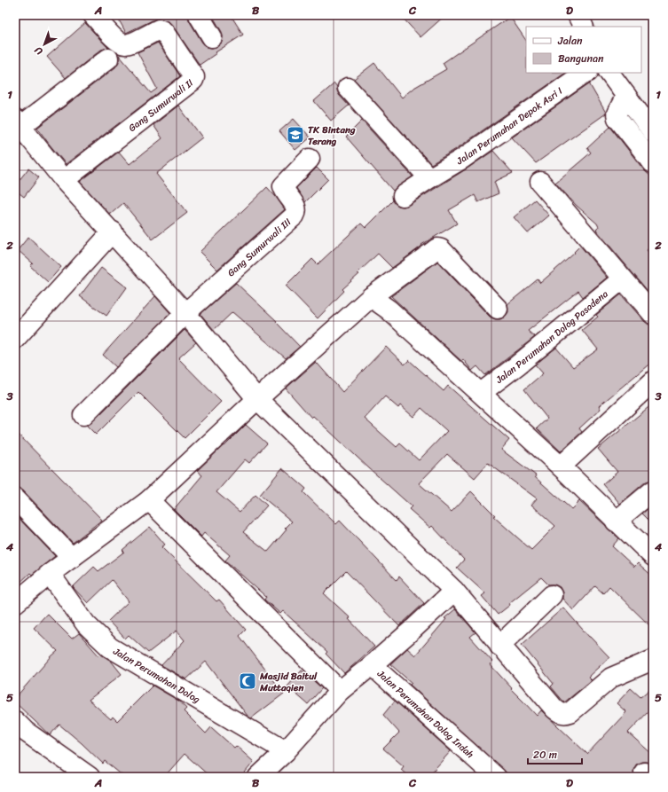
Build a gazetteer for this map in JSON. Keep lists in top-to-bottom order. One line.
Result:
{"streets":{"street":["Gang Sumurwali II","Jalan Perumahan Depok Asri I","Gang Sumurwali III","Jalan Perumahan Dolog Pasadena","Jalan Perumahan Dolog","Jalan Perumahan Dolog Indah"]},"places":{"school or university":["TK Bintang Terang"],"mosque":["Masjid Baitul Muttaqien"]},"legend":["Jalan","Bangunan"],"scale_bar":"20 m","north":"bottom left","grid":{"columns":["A","B","C","D"],"rows":["1","2","3","4","5"]}}
